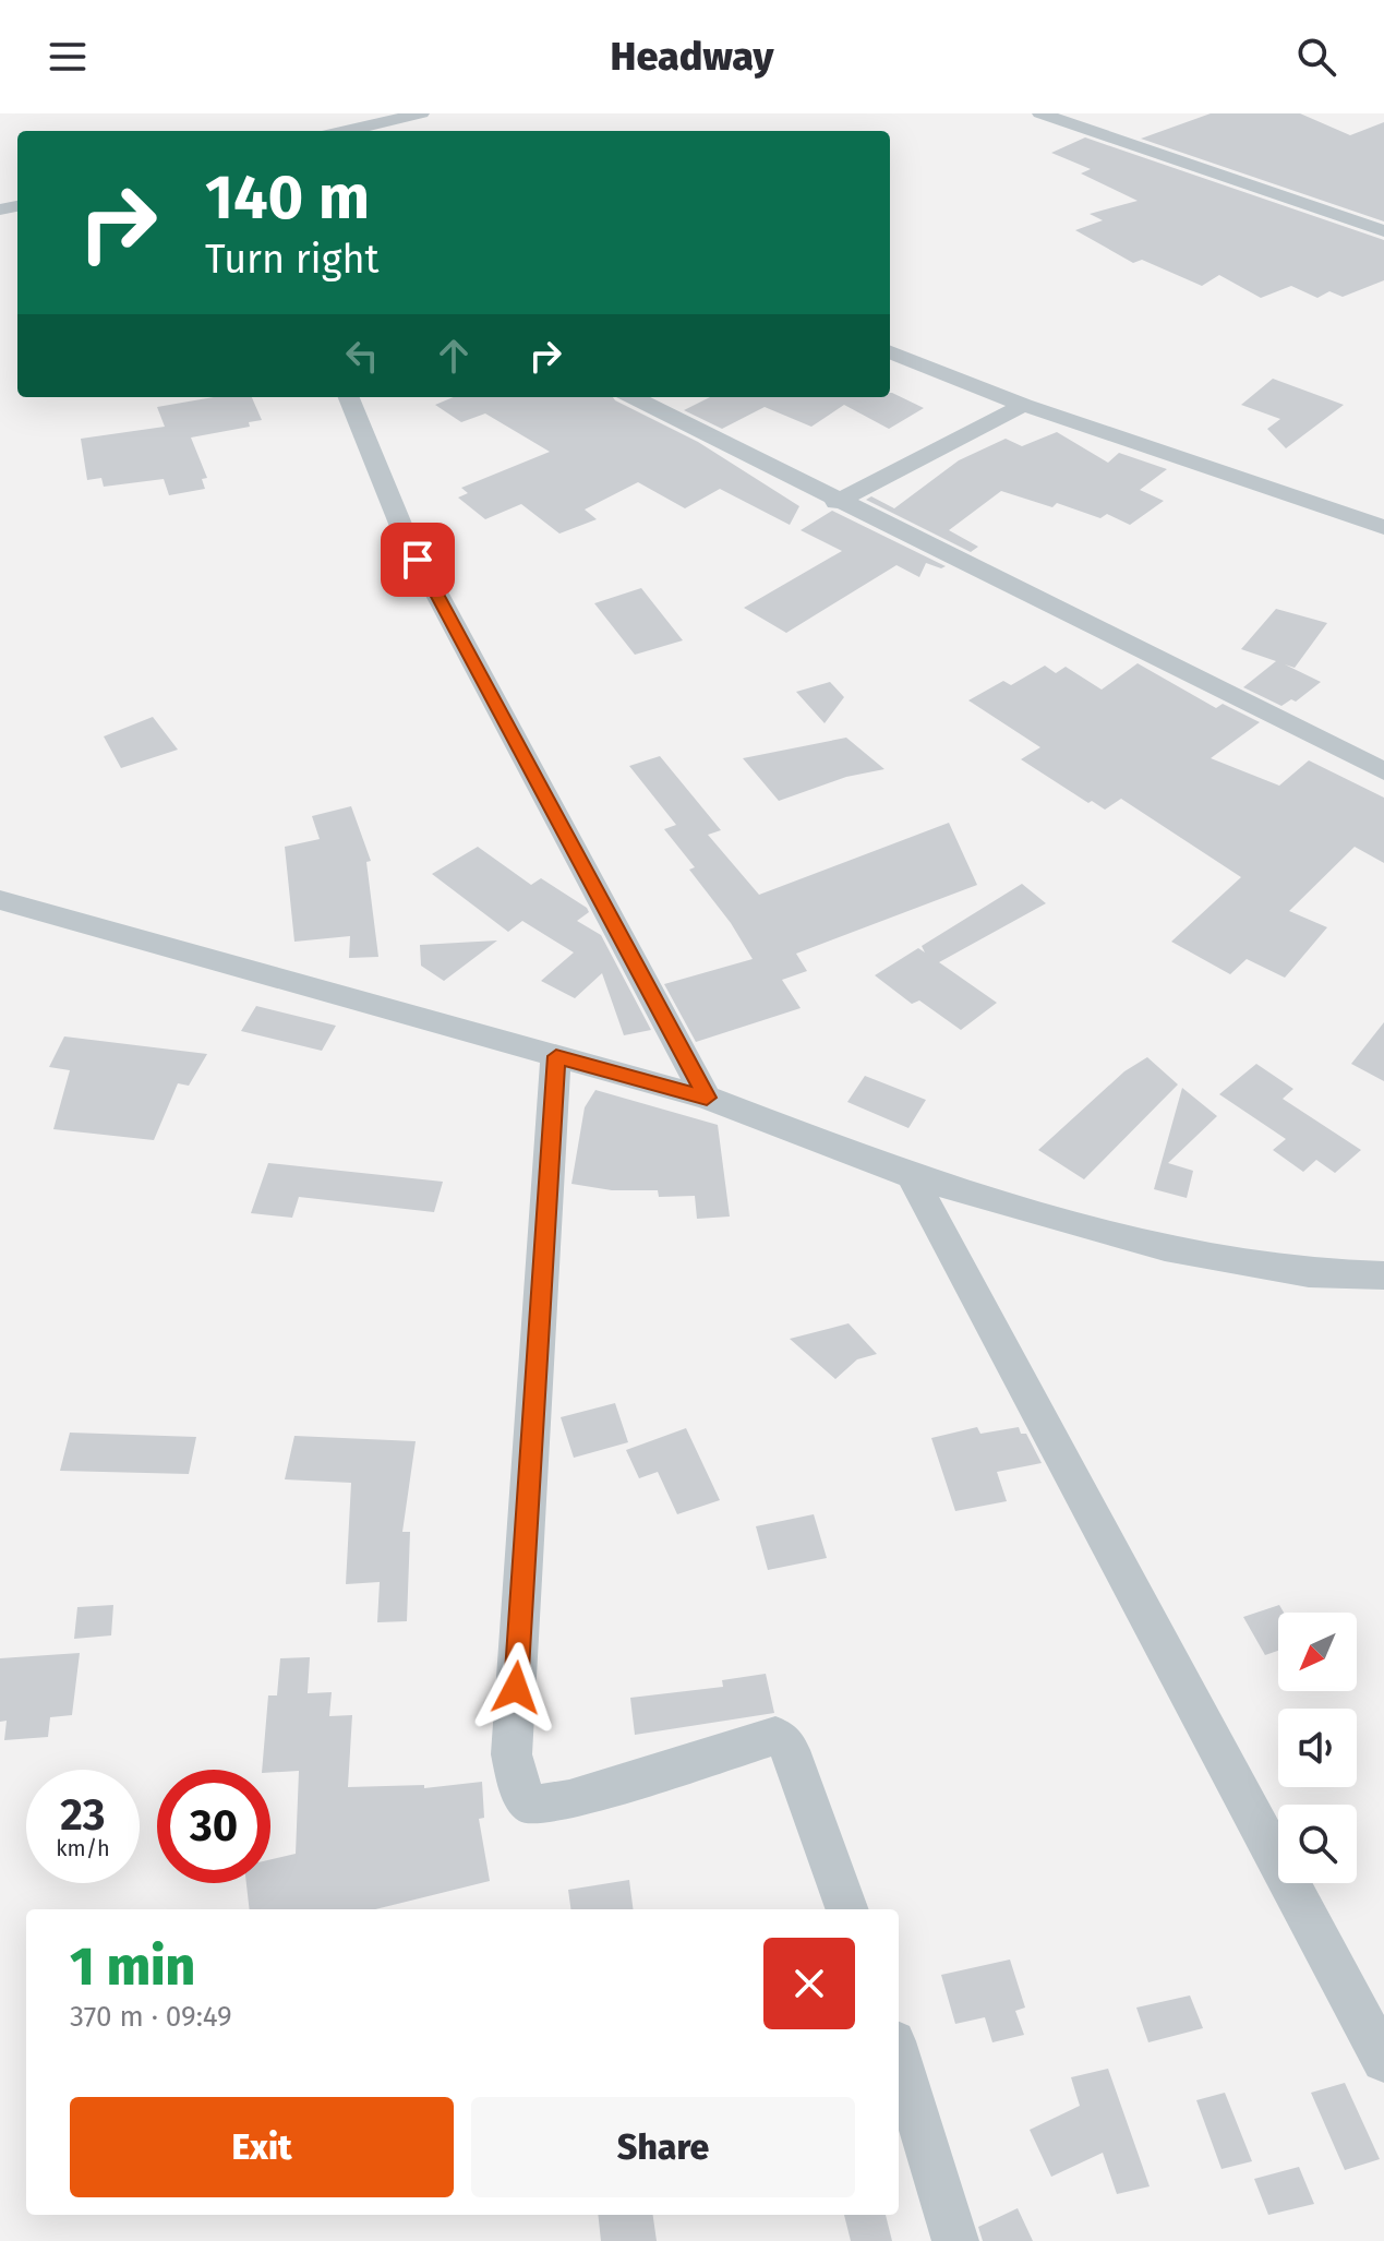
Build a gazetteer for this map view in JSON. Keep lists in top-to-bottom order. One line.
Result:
{"north":"bottom left","page":{"header":"Headway","turn":["140 m","Turn right"],"speed":"23 km/h","limit":"30","heading":["1 min","370 m · 09:49"],"buttons":["Exit","Share"]}}
